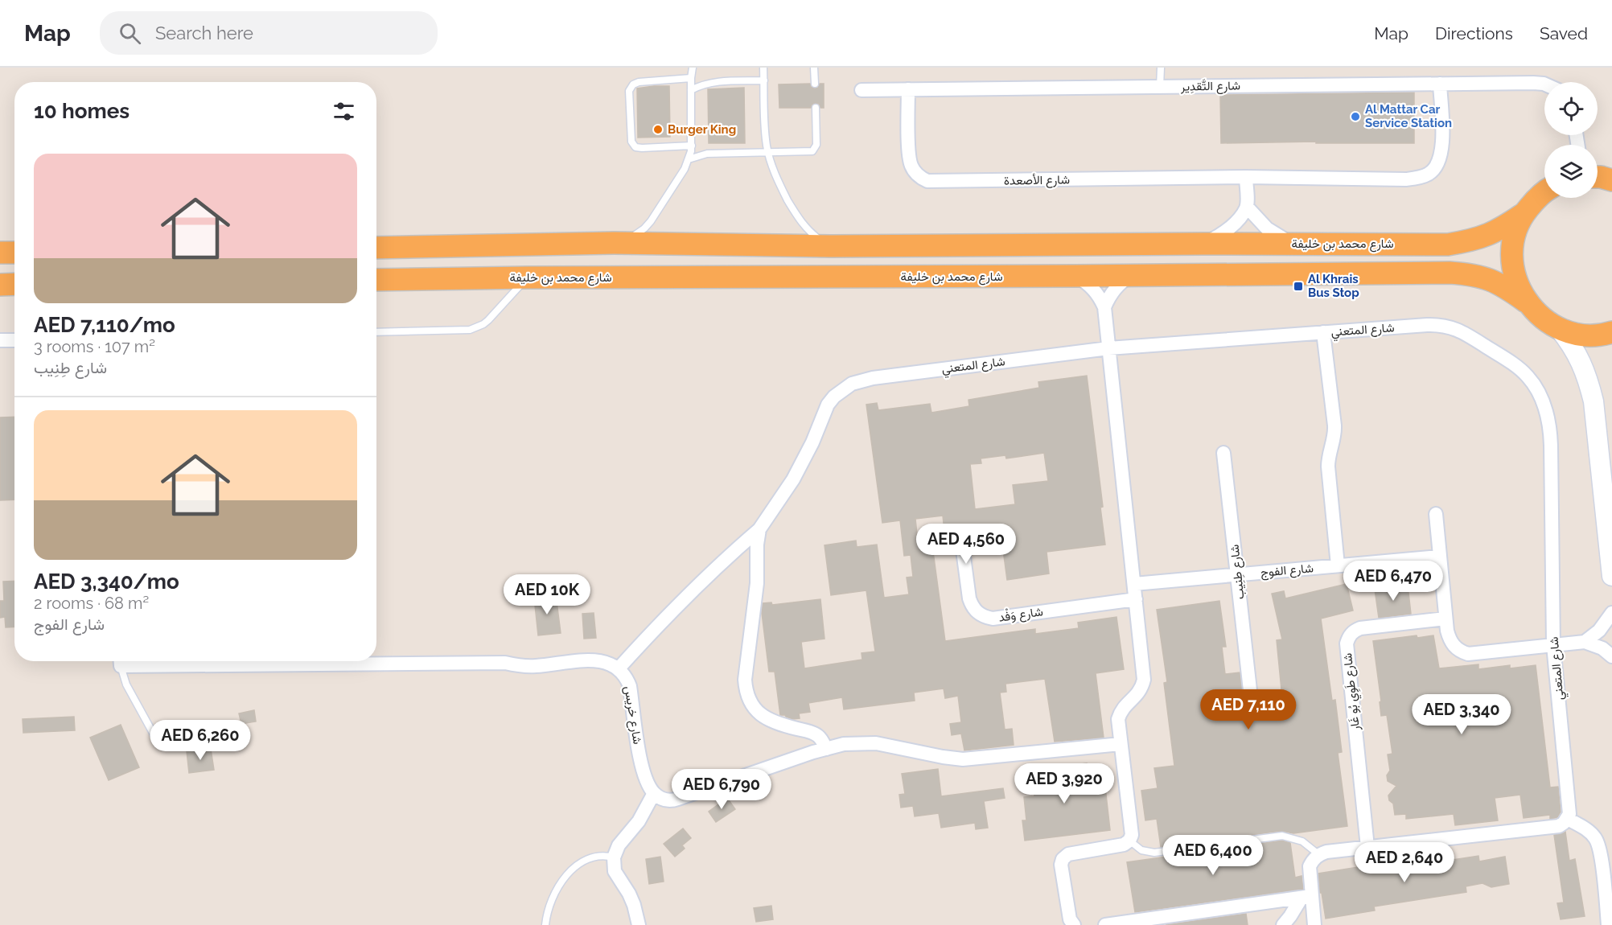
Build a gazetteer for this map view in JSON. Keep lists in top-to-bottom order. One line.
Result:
{"streets":{"highway":["شارع محمد بن خليفة"],"street":["شارع التَّقدِير","شارع الأصعدة","شارع المتعني","شارع الفوج","شارع طِنِيب","شارع وَفْد","شارع طَوِي بُو غَار","شارع خريس"]},"crossings":[["شارع التَّقدِير","شارع الأصعدة"],["شارع الفوج","شارع طِنِيب"]],"places":{"other":["Al Mattar Car Service Station","Burger King"],"transit":["Al Khrais Bus Stop"]},"page":{"header":"Map","search":"Search here","nav":["Map","Directions","Saved"],"heading":"10 homes","list":[{"name":"AED 7,110/mo","note":"3 rooms · 107 m² · شارع طِنِيب"},{"name":"AED 3,340/mo","note":"2 rooms · 68 m² · شارع الفوج"}],"price":["AED 4,560","AED 6,470","AED 10K","AED 7,110","AED 3,340","AED 6,260","AED 3,920","AED 6,790","AED 6,400","AED 2,640"]}}
